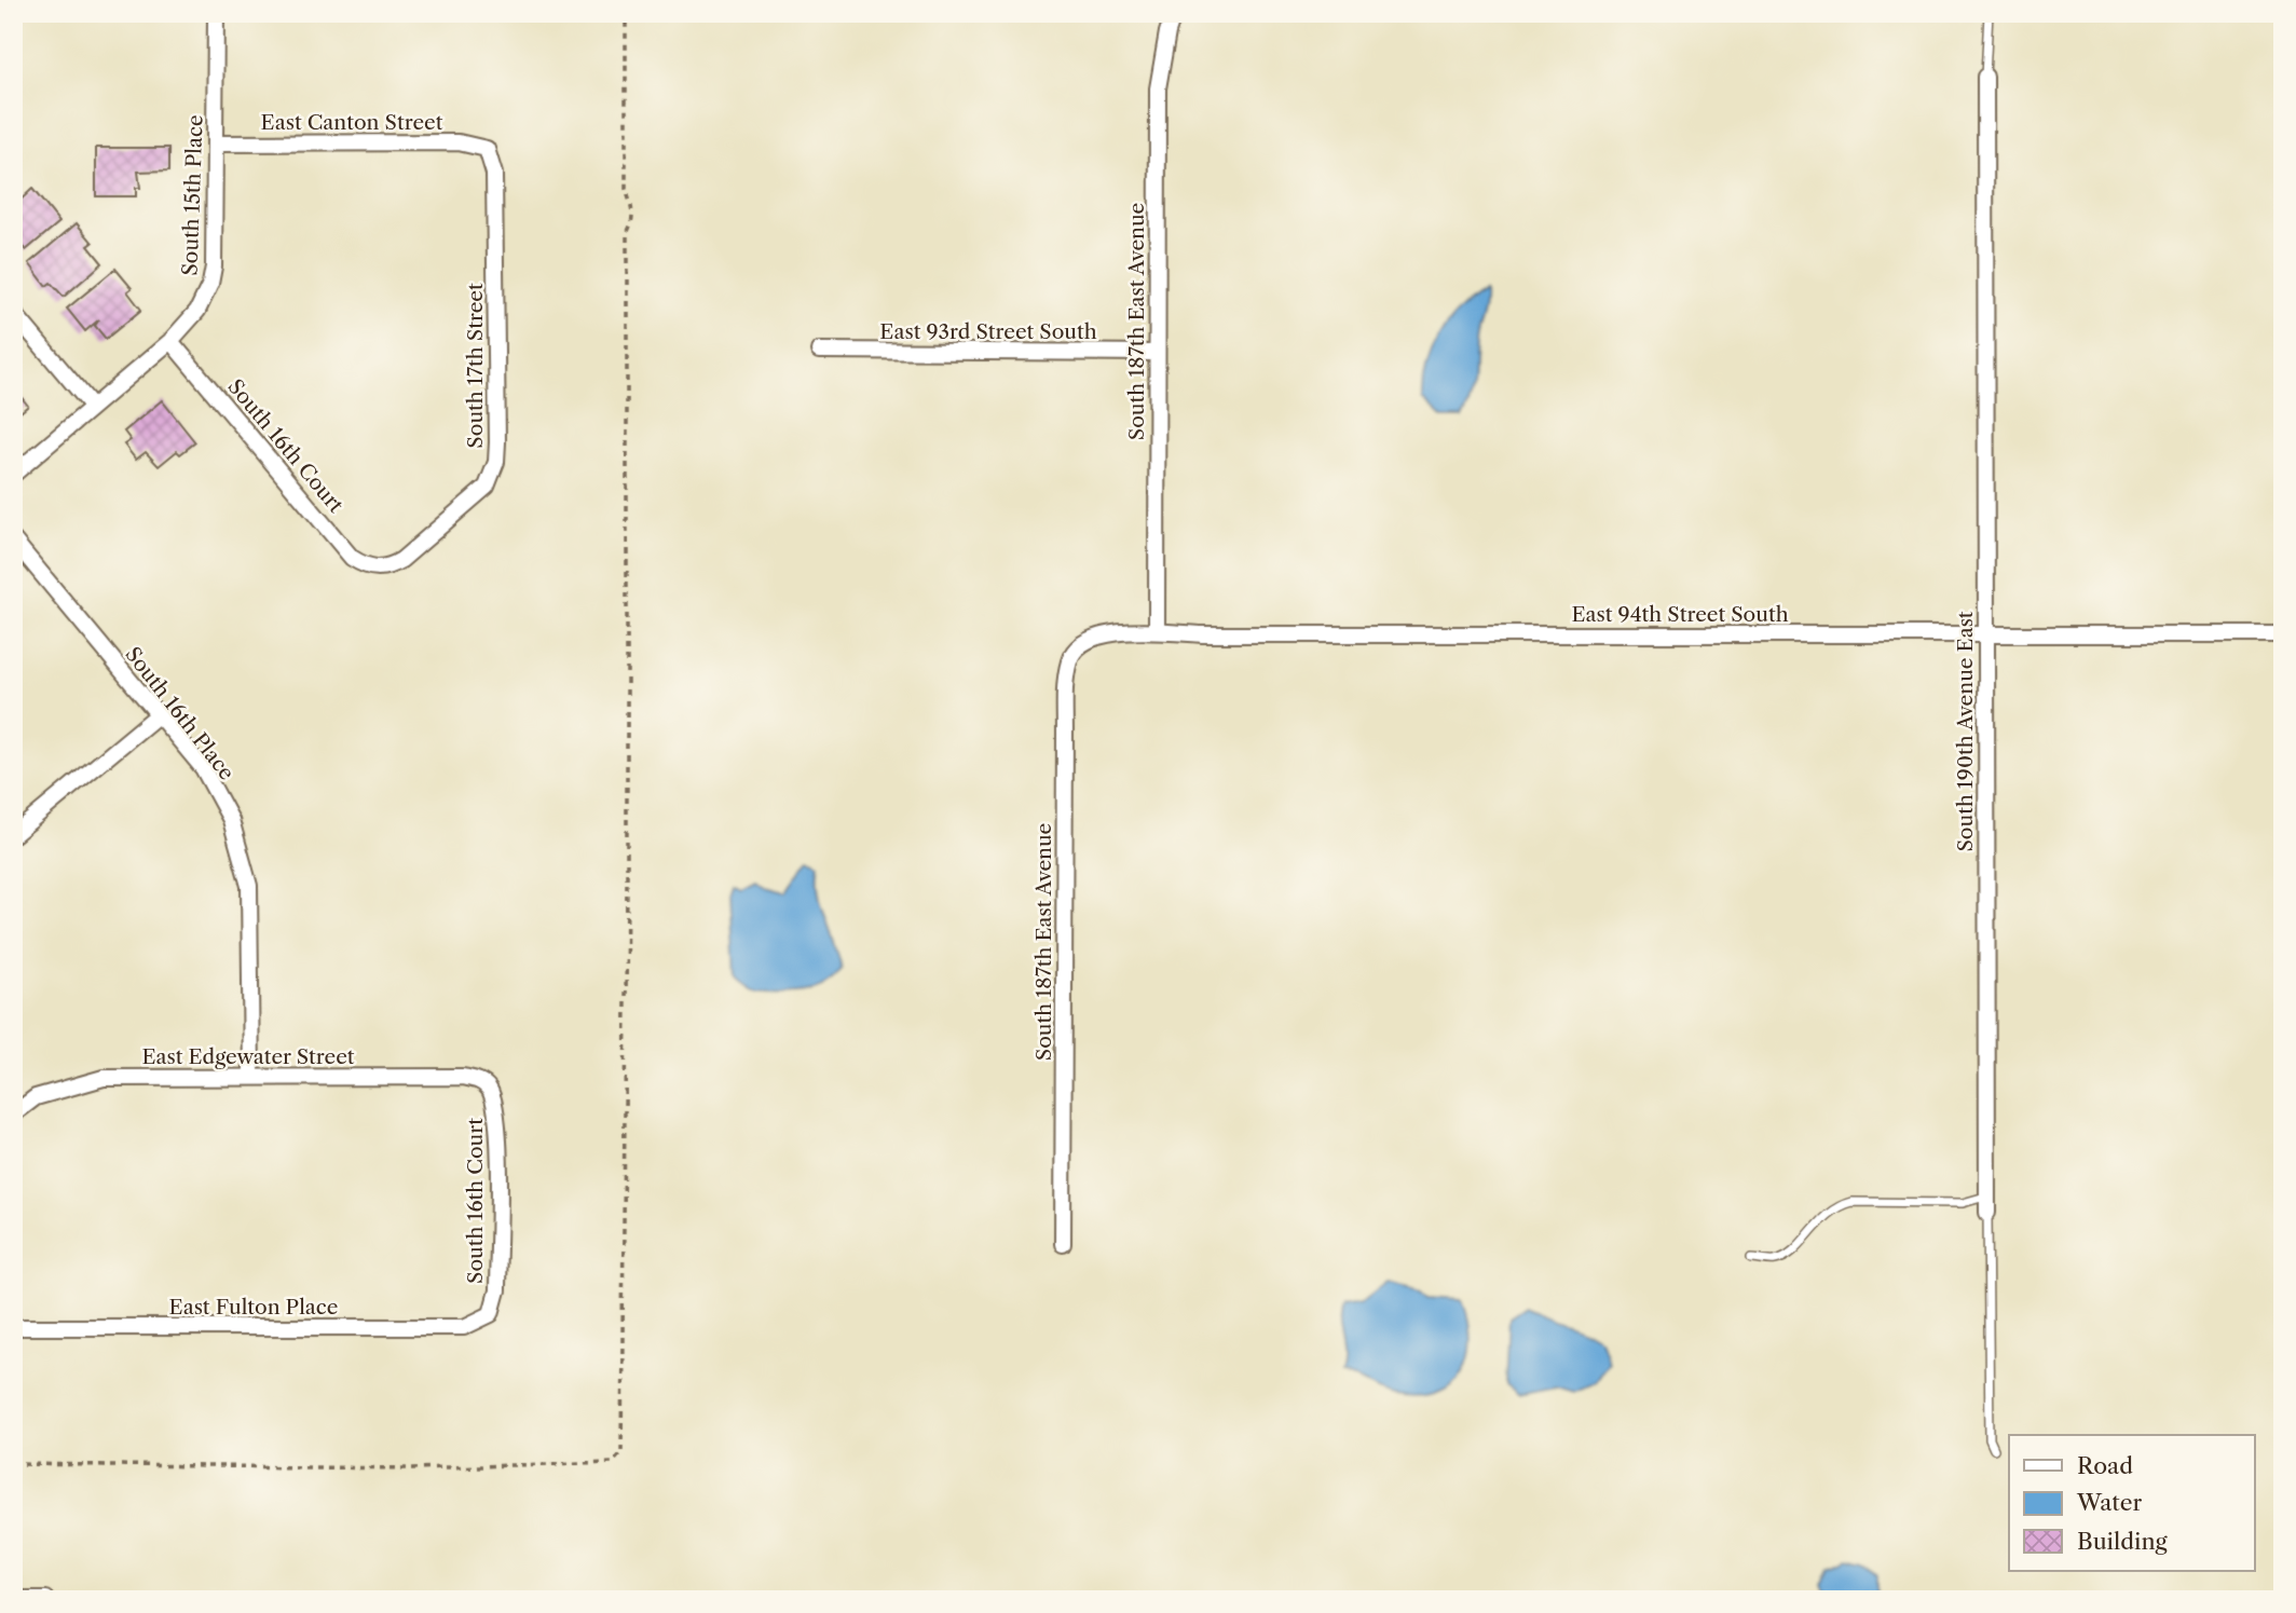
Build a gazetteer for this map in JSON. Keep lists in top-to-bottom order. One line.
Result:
{"streets":{"street":["East Canton Street","South 15th Place","South 187th East Avenue","East 93rd Street South","South 17th Street","South 16th Court","East 94th Street South","South 16th Place","South 190th Avenue East","East Edgewater Street","East Fulton Place"]},"crossings":[["East Canton Street","South 15th Place"],["East Canton Street","South 17th Street"],["South 15th Place","South 16th Court"],["South 187th East Avenue","East 93rd Street South"],["South 187th East Avenue","East 94th Street South"],["South 17th Street","South 16th Court"],["South 16th Court","East Edgewater Street"],["South 16th Court","East Fulton Place"],["East 94th Street South","South 190th Avenue East"],["South 16th Place","East Edgewater Street"]],"legend":["Road","Water","Building"]}
